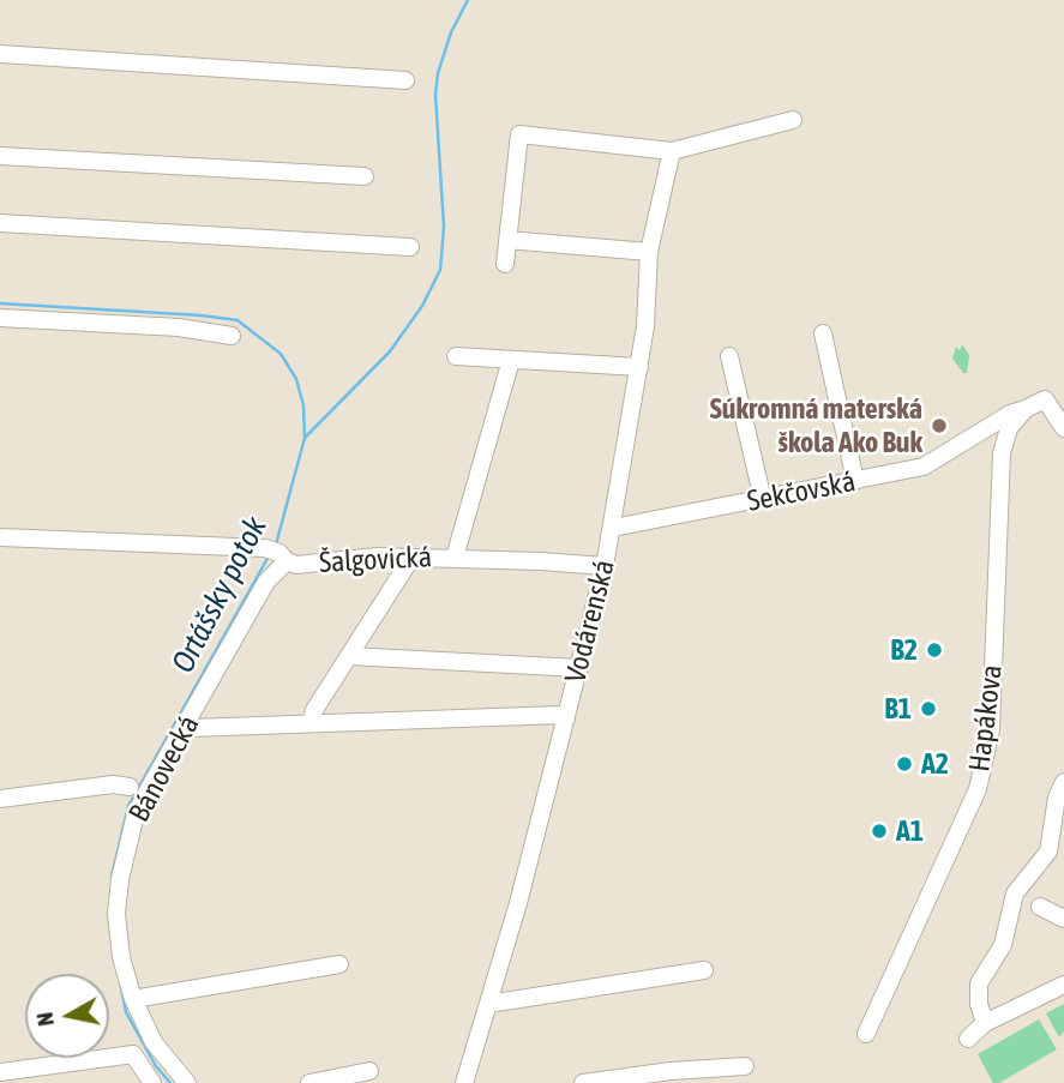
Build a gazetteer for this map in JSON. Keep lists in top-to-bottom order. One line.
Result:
{"streets":{"street":["Sekčovská","Šalgovická","Vodárenská","Hapákova","Bánovecká"]},"crossings":[["Sekčovská","Vodárenská"],["Sekčovská","Hapákova"],["Šalgovická","Vodárenská"],["Šalgovická","Bánovecká"]],"water":["Ortášsky potok"],"places":["Súkromná materská škola Ako Buk","B2","B1","A2","A1"],"north":"left"}
